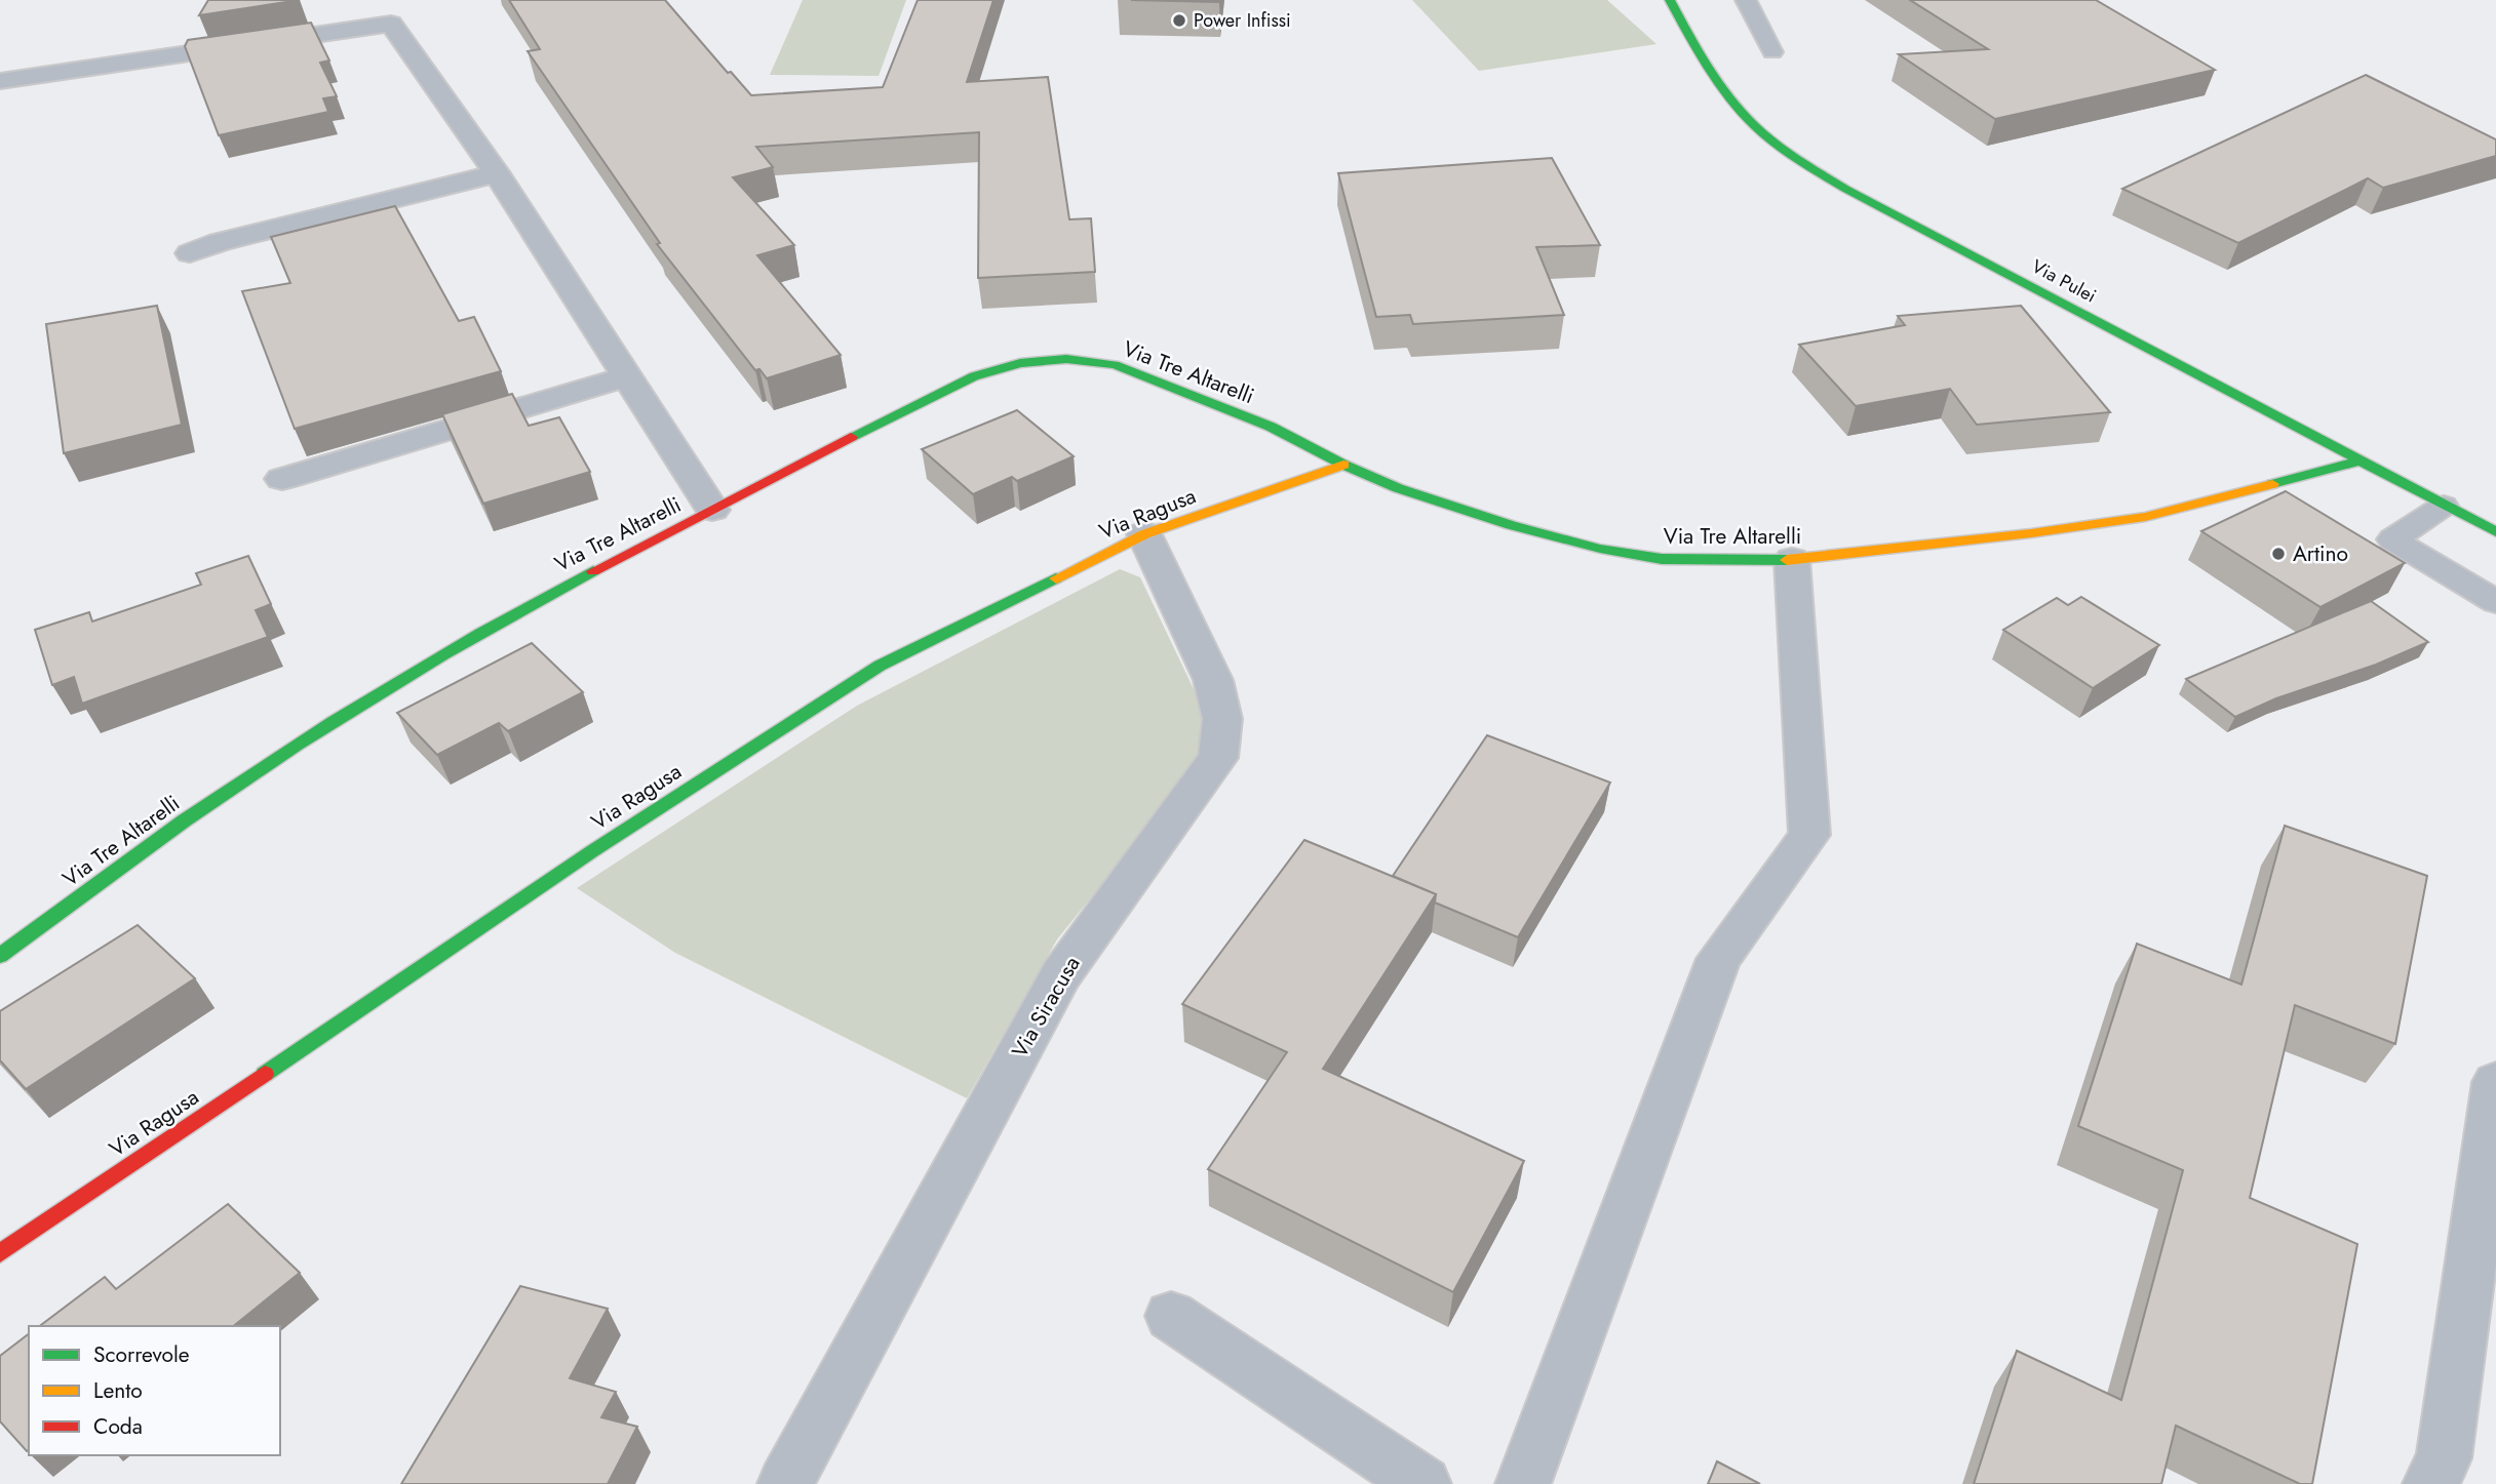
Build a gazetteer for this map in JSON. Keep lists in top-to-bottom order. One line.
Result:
{"streets":{"street":["Via Pulei","Via Tre Altarelli","Via Ragusa","Via Siracusa"]},"crossings":[["Via Pulei","Via Tre Altarelli"],["Via Tre Altarelli","Via Ragusa"],["Via Ragusa","Via Siracusa"]],"places":["Power Infissi","Artino"],"legend":["Scorrevole","Lento","Coda"]}
